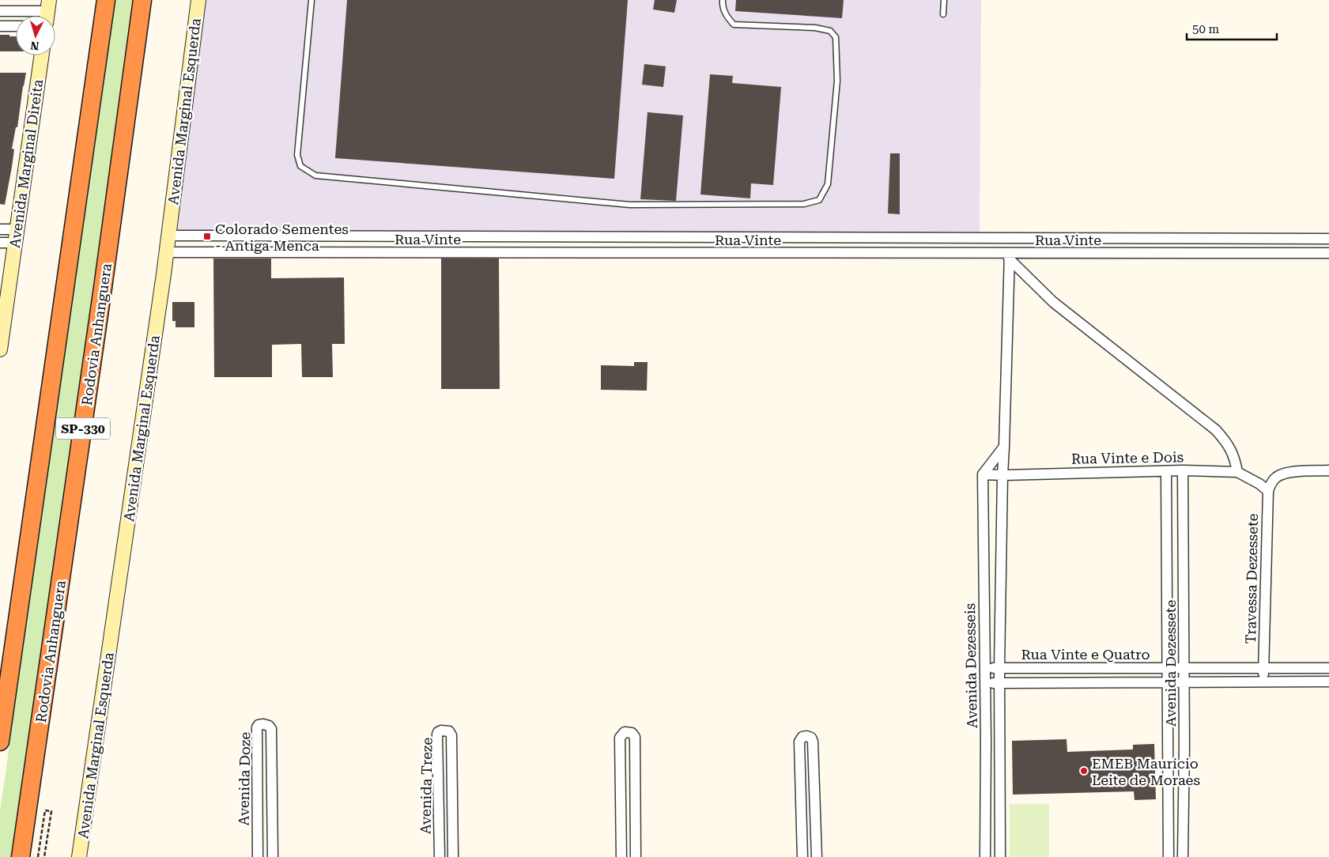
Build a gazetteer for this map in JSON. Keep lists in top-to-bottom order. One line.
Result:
{"streets":{"highway":["Rodovia Anhanguera","SP-330"],"main road":["Avenida Marginal Esquerda","Avenida Marginal Direita"],"street":["Rua Vinte","Rua Vinte e Dois","Travessa Dezessete","Rua Vinte e Quatro","Avenida Dezessete","Avenida Dezesseis","Avenida Doze","Avenida Treze"]},"crossings":[["Avenida Marginal Esquerda","Rua Vinte"],["Rua Vinte","Avenida Dezesseis"],["Rua Vinte e Dois","Travessa Dezessete"],["Rua Vinte e Dois","Avenida Dezessete"],["Rua Vinte e Dois","Avenida Dezesseis"],["Travessa Dezessete","Rua Vinte e Quatro"],["Rua Vinte e Quatro","Avenida Dezessete"],["Rua Vinte e Quatro","Avenida Dezesseis"]],"places":{"transit":["Colorado Sementes - Antiga Menca"],"other":["EMEB Maurício Leite de Moraes"]},"scale_bar":"50 m","north":"bottom"}
